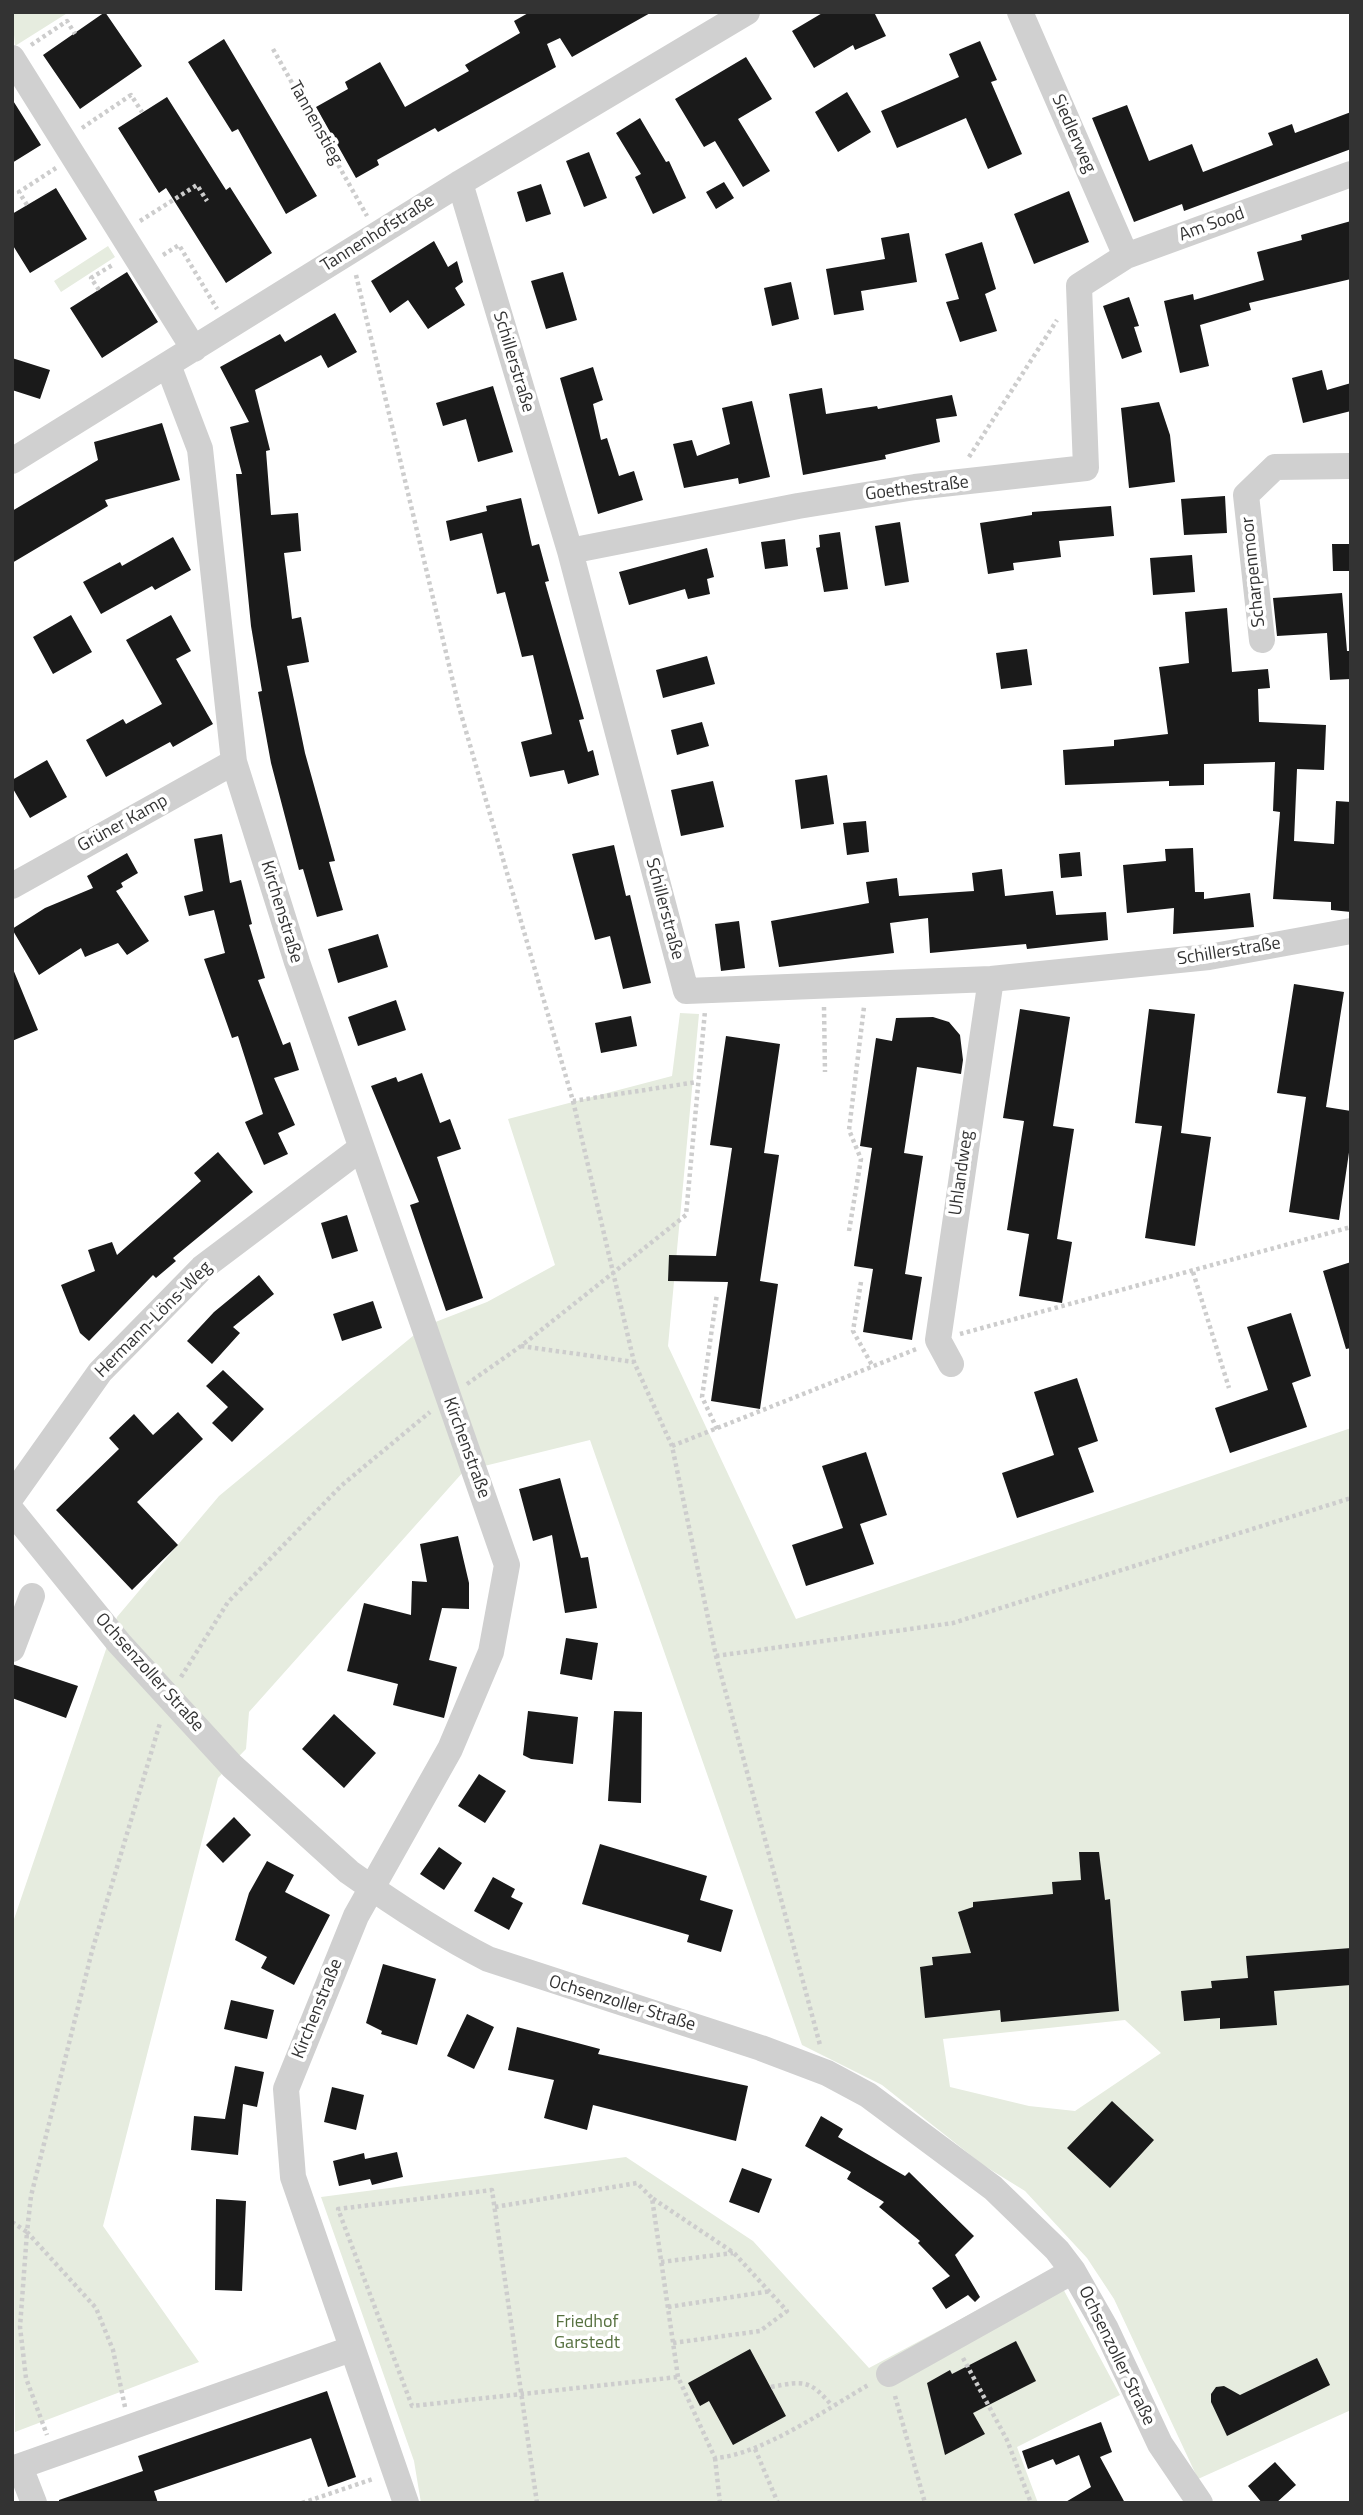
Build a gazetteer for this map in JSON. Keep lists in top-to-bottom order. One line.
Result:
{"streets":{"street":["Siedlerweg","Am Sood","Tannenhofstraße","Schillerstraße","Goethestraße","Scharpenmoor","Grüner Kamp","Kirchenstraße","Uhlandweg","Hermann-Löns-Weg","Ochsenzoller Straße"],"path":["Tannenstieg"]},"crossings":[["Siedlerweg","Am Sood"],["Am Sood","Goethestraße"],["Tannenhofstraße","Schillerstraße"],["Tannenhofstraße","Kirchenstraße"],["Schillerstraße","Goethestraße"],["Schillerstraße","Uhlandweg"],["Grüner Kamp","Kirchenstraße"],["Kirchenstraße","Hermann-Löns-Weg"],["Kirchenstraße","Ochsenzoller Straße"]],"parks":["Friedhof Garstedt"]}
